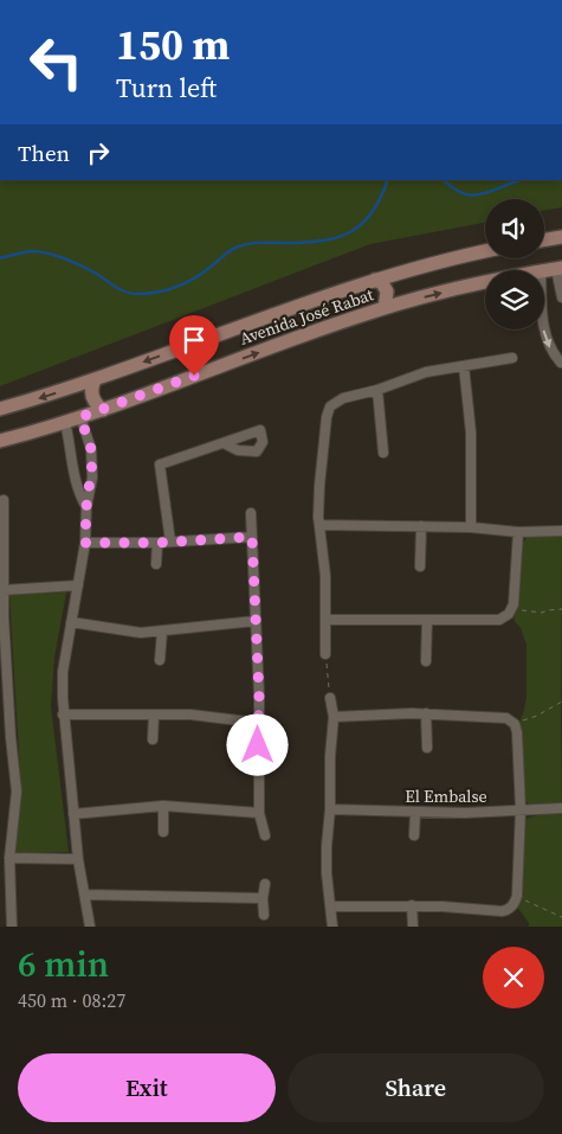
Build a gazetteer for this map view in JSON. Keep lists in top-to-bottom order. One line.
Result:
{"streets":{"street":["Avenida José Rabat","El Embalse"]},"page":{"turn":["150 m","Turn left"],"then":"Then","heading":["6 min","450 m · 08:27"],"buttons":["Exit","Share"]}}
